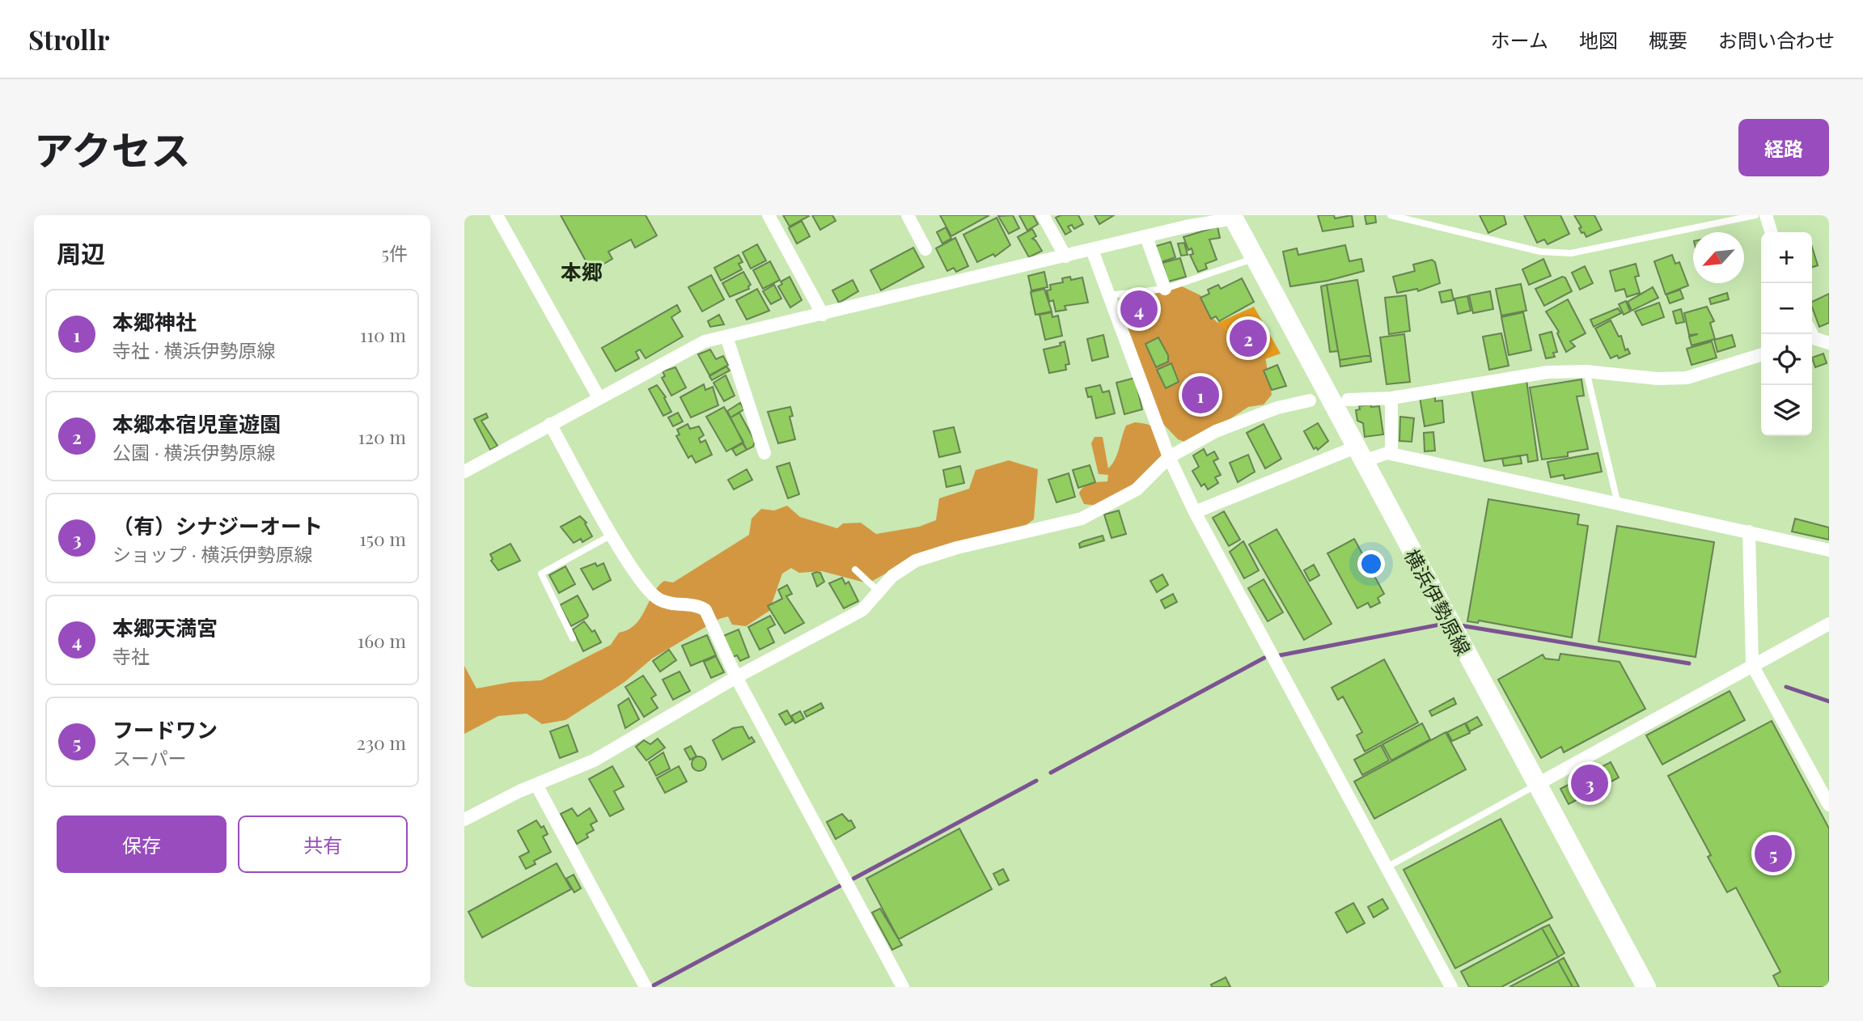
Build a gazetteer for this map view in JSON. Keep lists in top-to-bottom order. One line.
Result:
{"streets":{"main road":["横浜伊勢原線"]},"districts":["本郷"],"north":"bottom left","page":{"header":"Strollr","nav":["ホーム","地図","概要","お問い合わせ"],"title":"アクセス","buttons":["経路",["保存","共有"]],"heading":["周辺","5件"],"map_buttons":["+","−"],"pins":["4","2","1","3","5"],"list":[{"mark":"1","name":"本郷神社","note":"寺社 · 横浜伊勢原線","value":"110 m"},{"mark":"2","name":"本郷本宿児童遊園","note":"公園 · 横浜伊勢原線","value":"120 m"},{"mark":"3","name":"（有）シナジーオート","note":"ショップ · 横浜伊勢原線","value":"150 m"},{"mark":"4","name":"本郷天満宮","note":"寺社","value":"160 m"},{"mark":"5","name":"フードワン","note":"スーパー","value":"230 m"}]}}
